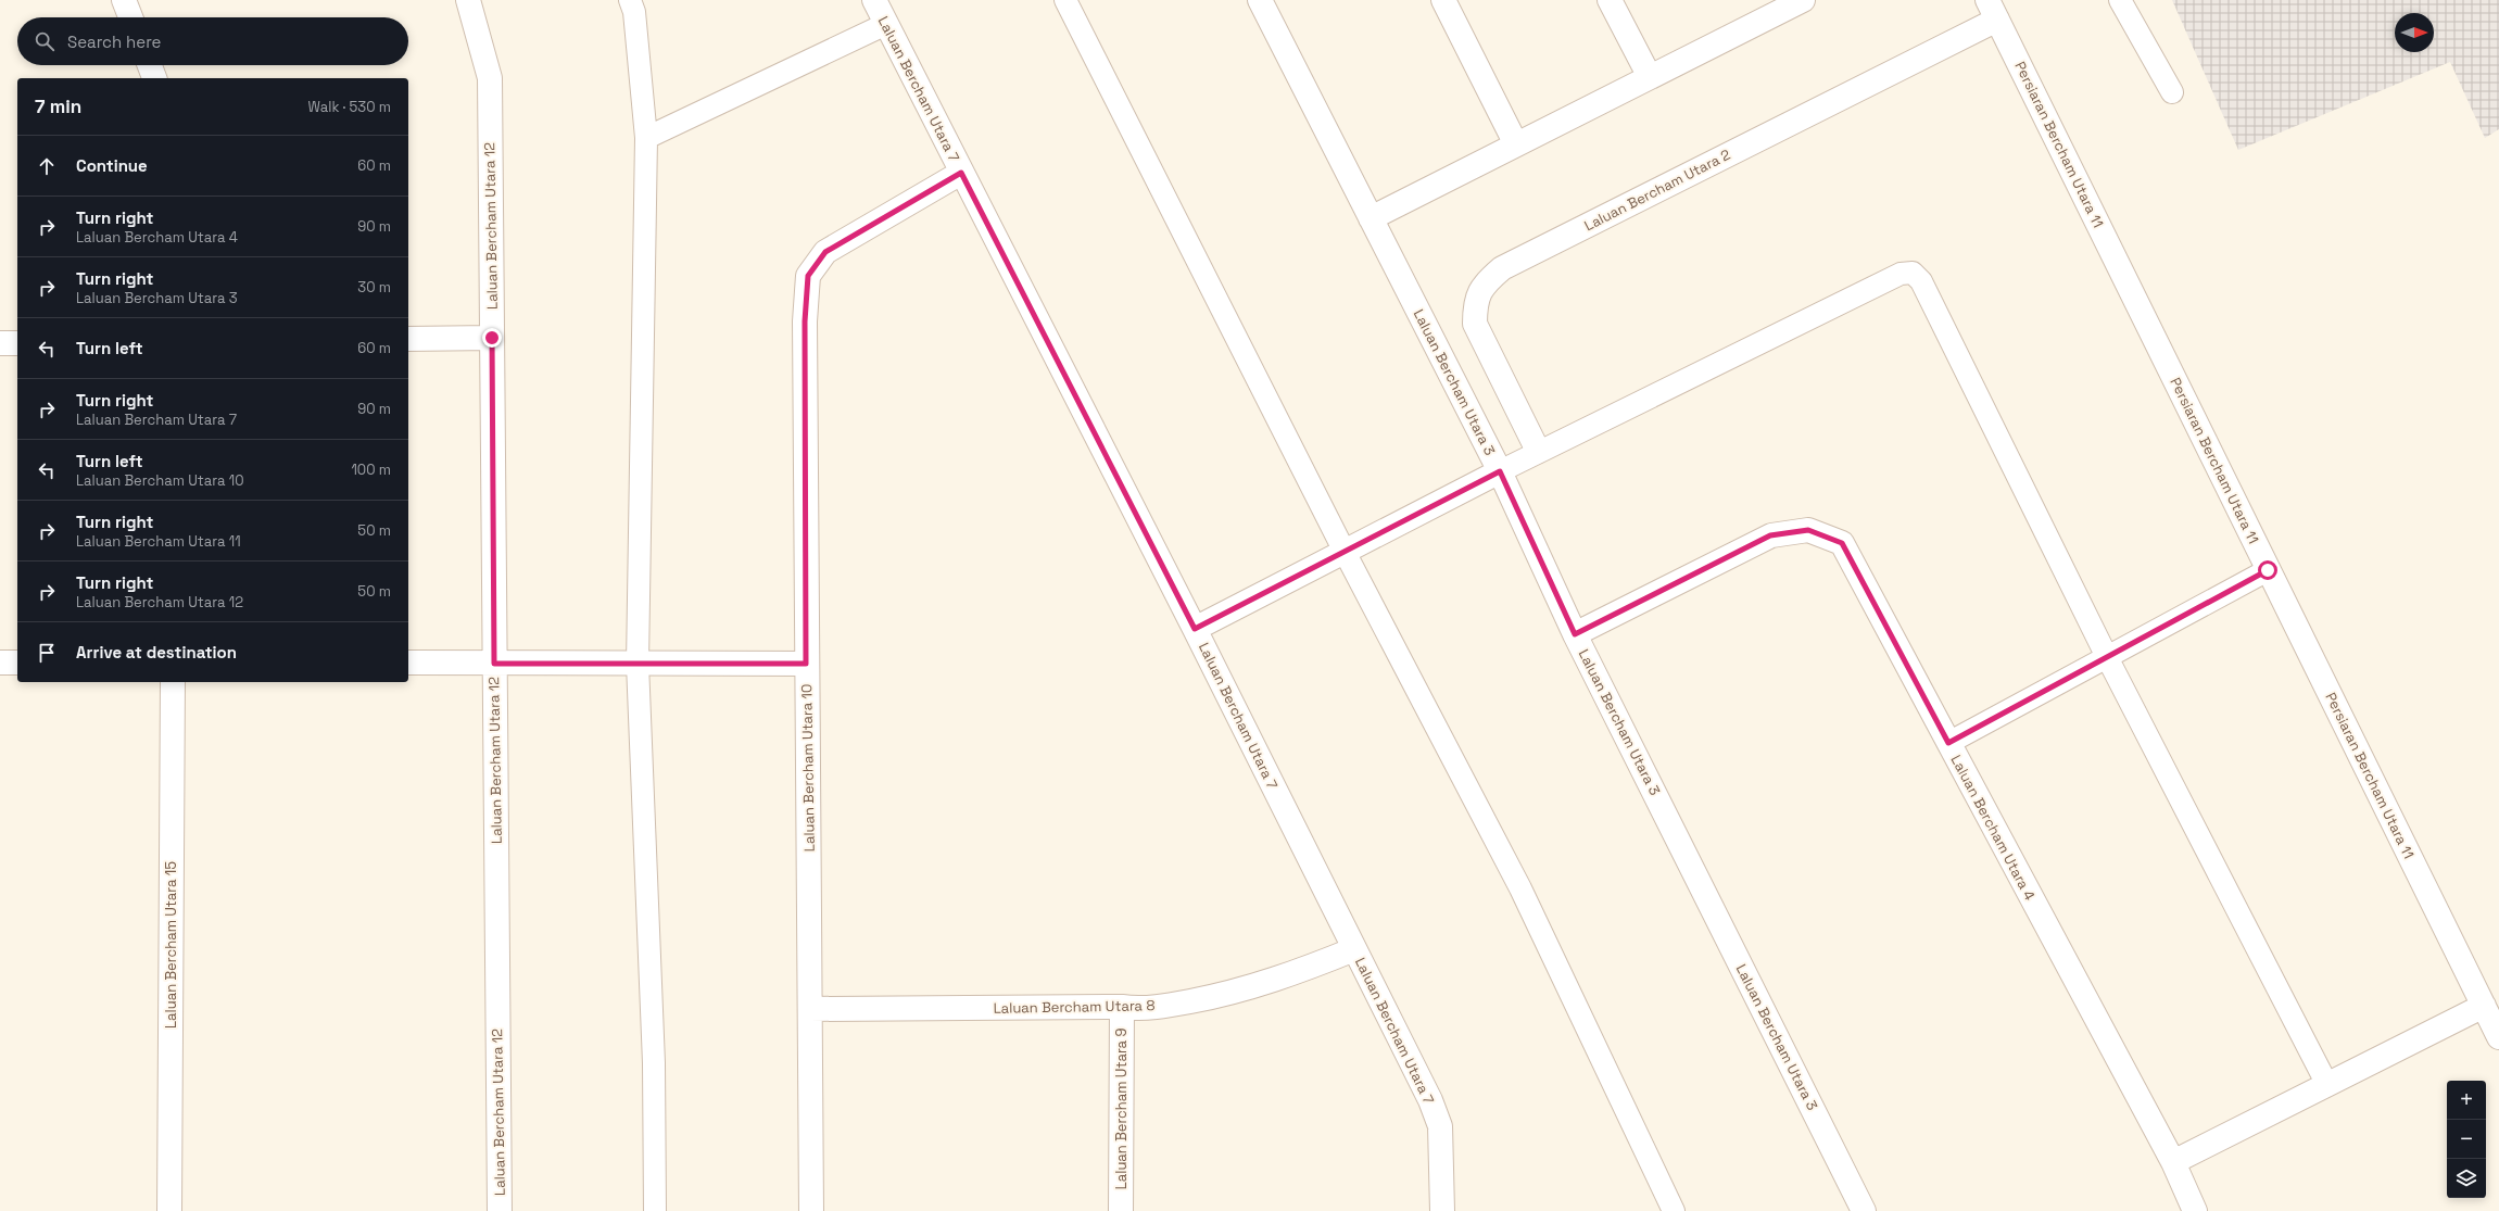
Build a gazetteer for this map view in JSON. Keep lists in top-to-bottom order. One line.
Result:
{"streets":{"street":["Laluan Bercham Utara 7","Persiaran Bercham Utara 11","Laluan Bercham Utara 2","Laluan Bercham Utara 12","Laluan Bercham Utara 3","Laluan Bercham Utara 10","Laluan Bercham Utara 4","Laluan Bercham Utara 15","Laluan Bercham Utara 8","Laluan Bercham Utara 9"]},"crossings":[["Laluan Bercham Utara 7","Laluan Bercham Utara 10"],["Laluan Bercham Utara 7","Laluan Bercham Utara 8"],["Persiaran Bercham Utara 11","Laluan Bercham Utara 2"],["Laluan Bercham Utara 3","Laluan Bercham Utara 4"],["Laluan Bercham Utara 10","Laluan Bercham Utara 8"],["Laluan Bercham Utara 8","Laluan Bercham Utara 9"]],"north":"right","page":{"search":"Search here","heading":["7 min","Walk · 530 m"],"list":[["Continue","60 m"],["Turn right","Laluan Bercham Utara 4","90 m"],["Turn right","Laluan Bercham Utara 3","30 m"],["Turn left","60 m"],["Turn right","Laluan Bercham Utara 7","90 m"],["Turn left","Laluan Bercham Utara 10","100 m"],["Turn right","Laluan Bercham Utara 11","50 m"],["Turn right","Laluan Bercham Utara 12","50 m"],"Arrive at destination"],"map_buttons":["+","−"]}}
